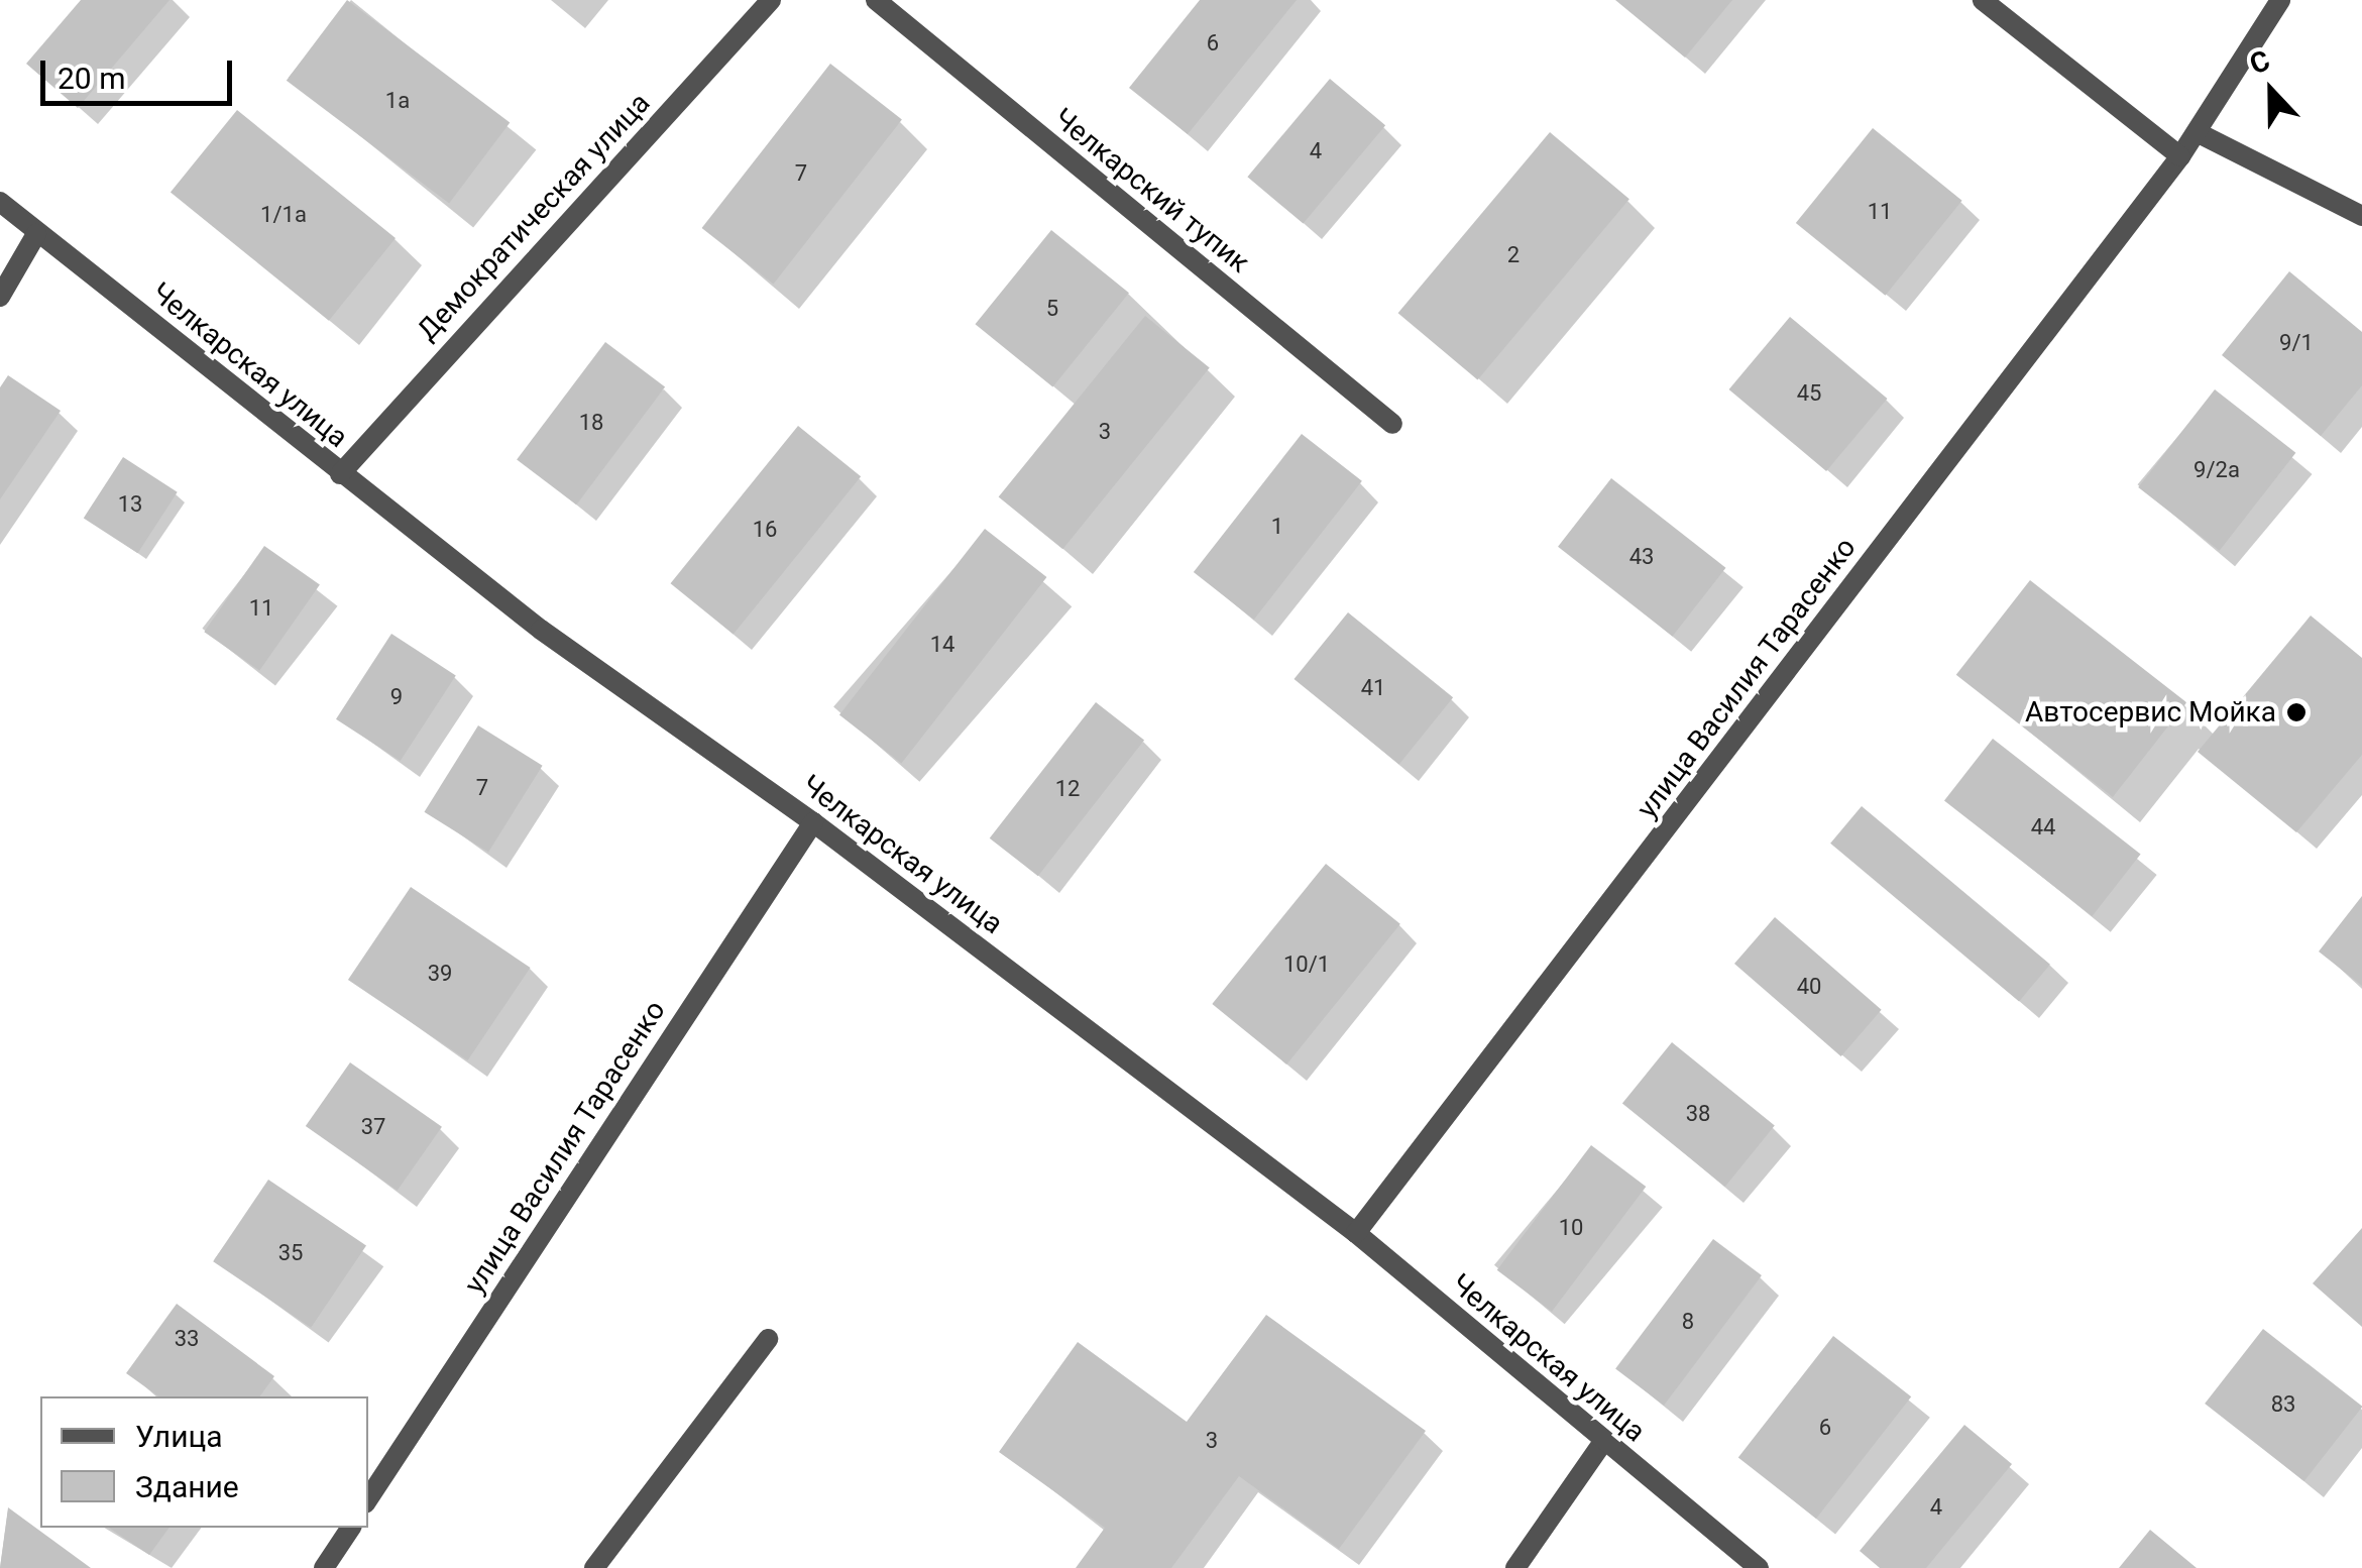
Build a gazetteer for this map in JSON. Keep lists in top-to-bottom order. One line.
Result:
{"streets":{"street":["Челкарский тупик","Демократическая улица","Челкарская улица","улица Василия Тарасенко"]},"crossings":[["Демократическая улица","Челкарская улица"],["Челкарская улица","улица Василия Тарасенко"]],"places":["Автосервис Мойка"],"house_numbers":["6","1а","4","7","11","1/1а","2","5","9/1","45","18","3","9/2а","13","1","16","43","11","14","41","9","7","12","44","10/1","39","40","38","37","10","35","8","33","83","6","3","4"],"legend":["Улица","Здание"],"scale_bar":"20 m","north":"top"}
